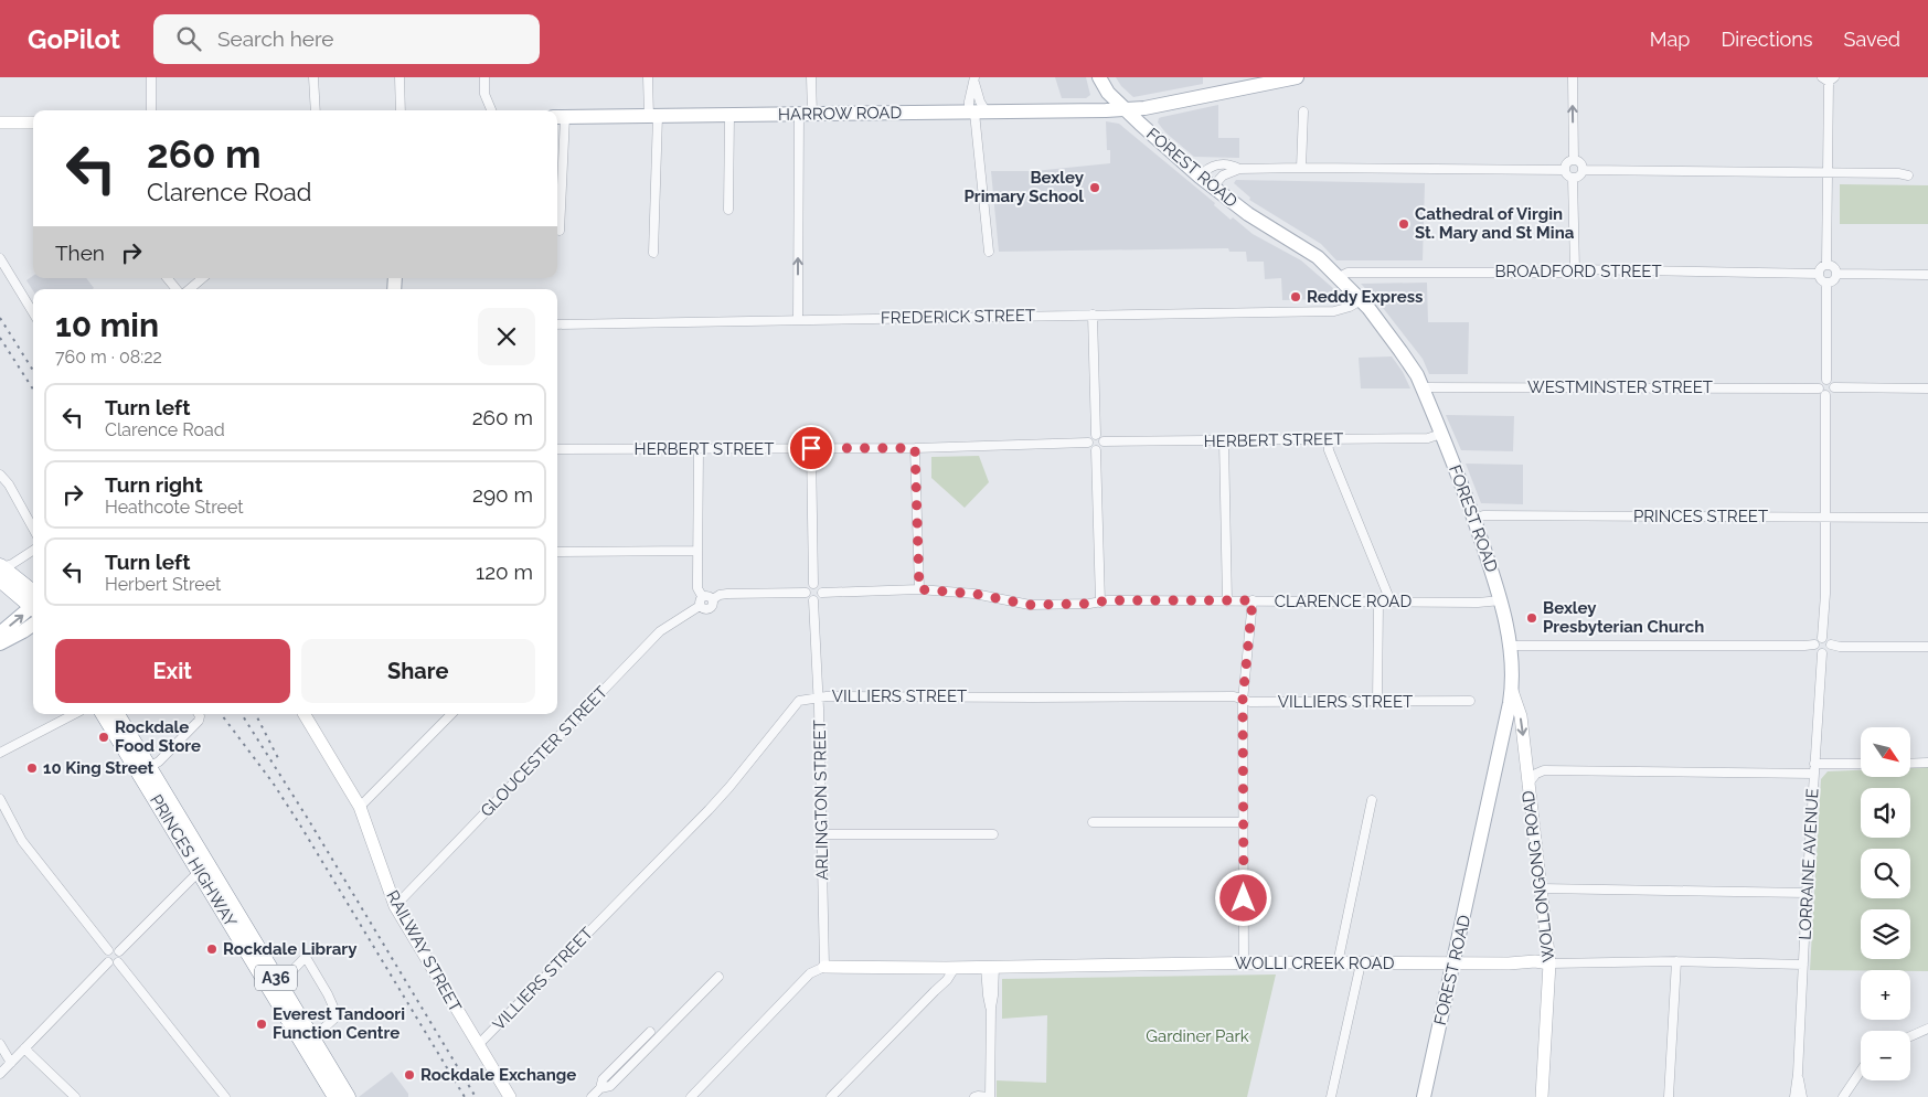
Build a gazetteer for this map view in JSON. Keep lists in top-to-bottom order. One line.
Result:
{"streets":{"highway":["PRINCES HIGHWAY","A36"],"main road":["HARROW ROAD","FOREST ROAD"],"street":["BROADFORD STREET","FREDERICK STREET","WESTMINSTER STREET","HERBERT STREET","PRINCES STREET","CLARENCE ROAD","VILLIERS STREET","GLOUCESTER STREET","ARLINGTON STREET","LORRAINE AVENUE","WOLLONGONG ROAD","RAILWAY STREET","WOLLI CREEK ROAD"]},"crossings":[["HARROW ROAD","FOREST ROAD"],["FOREST ROAD","BROADFORD STREET"],["FOREST ROAD","FREDERICK STREET"],["FOREST ROAD","WESTMINSTER STREET"],["FOREST ROAD","HERBERT STREET"],["FOREST ROAD","PRINCES STREET"],["FOREST ROAD","CLARENCE ROAD"],["FOREST ROAD","WOLLONGONG ROAD"],["FOREST ROAD","WOLLI CREEK ROAD"],["CLARENCE ROAD","ARLINGTON STREET"],["VILLIERS STREET","ARLINGTON STREET"],["VILLIERS STREET","RAILWAY STREET"],["GLOUCESTER STREET","RAILWAY STREET"],["ARLINGTON STREET","WOLLI CREEK ROAD"],["LORRAINE AVENUE","WOLLI CREEK ROAD"],["WOLLONGONG ROAD","WOLLI CREEK ROAD"]],"parks":["Gardiner Park"],"places":["Bexley Primary School","Cathedral of Virgin St. Mary and St Mina","Reddy Express","Bexley Presbyterian Church","Rockdale Food Store","10 King Street","Rockdale Library","Everest Tandoori Function Centre","Rockdale Exchange"],"north":"bottom right","page":{"header":"GoPilot","search":"Search here","nav":["Map","Directions","Saved"],"turn":["260 m","Clarence Road"],"then":"Then","heading":["10 min","760 m · 08:22"],"list":[{"name":"Turn left","note":"Clarence Road","value":"260 m"},{"name":"Turn right","note":"Heathcote Street","value":"290 m"},{"name":"Turn left","note":"Herbert Street","value":"120 m"}],"buttons":["Exit","Share"],"map_buttons":["+","−"]}}
